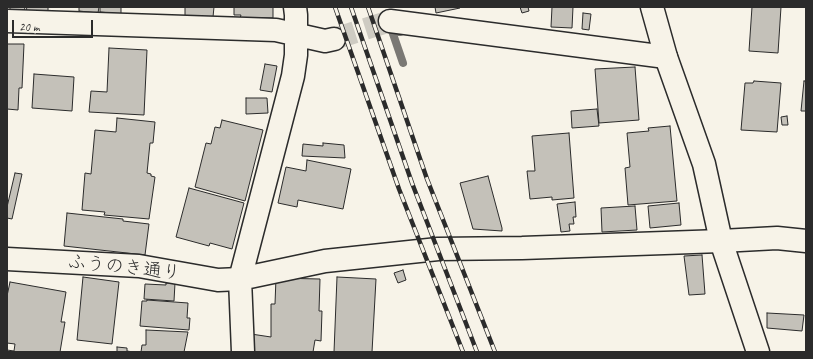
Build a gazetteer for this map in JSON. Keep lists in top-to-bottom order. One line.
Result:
{"streets":{"street":["ふうのき通り"]},"scale_bar":"20 m"}
